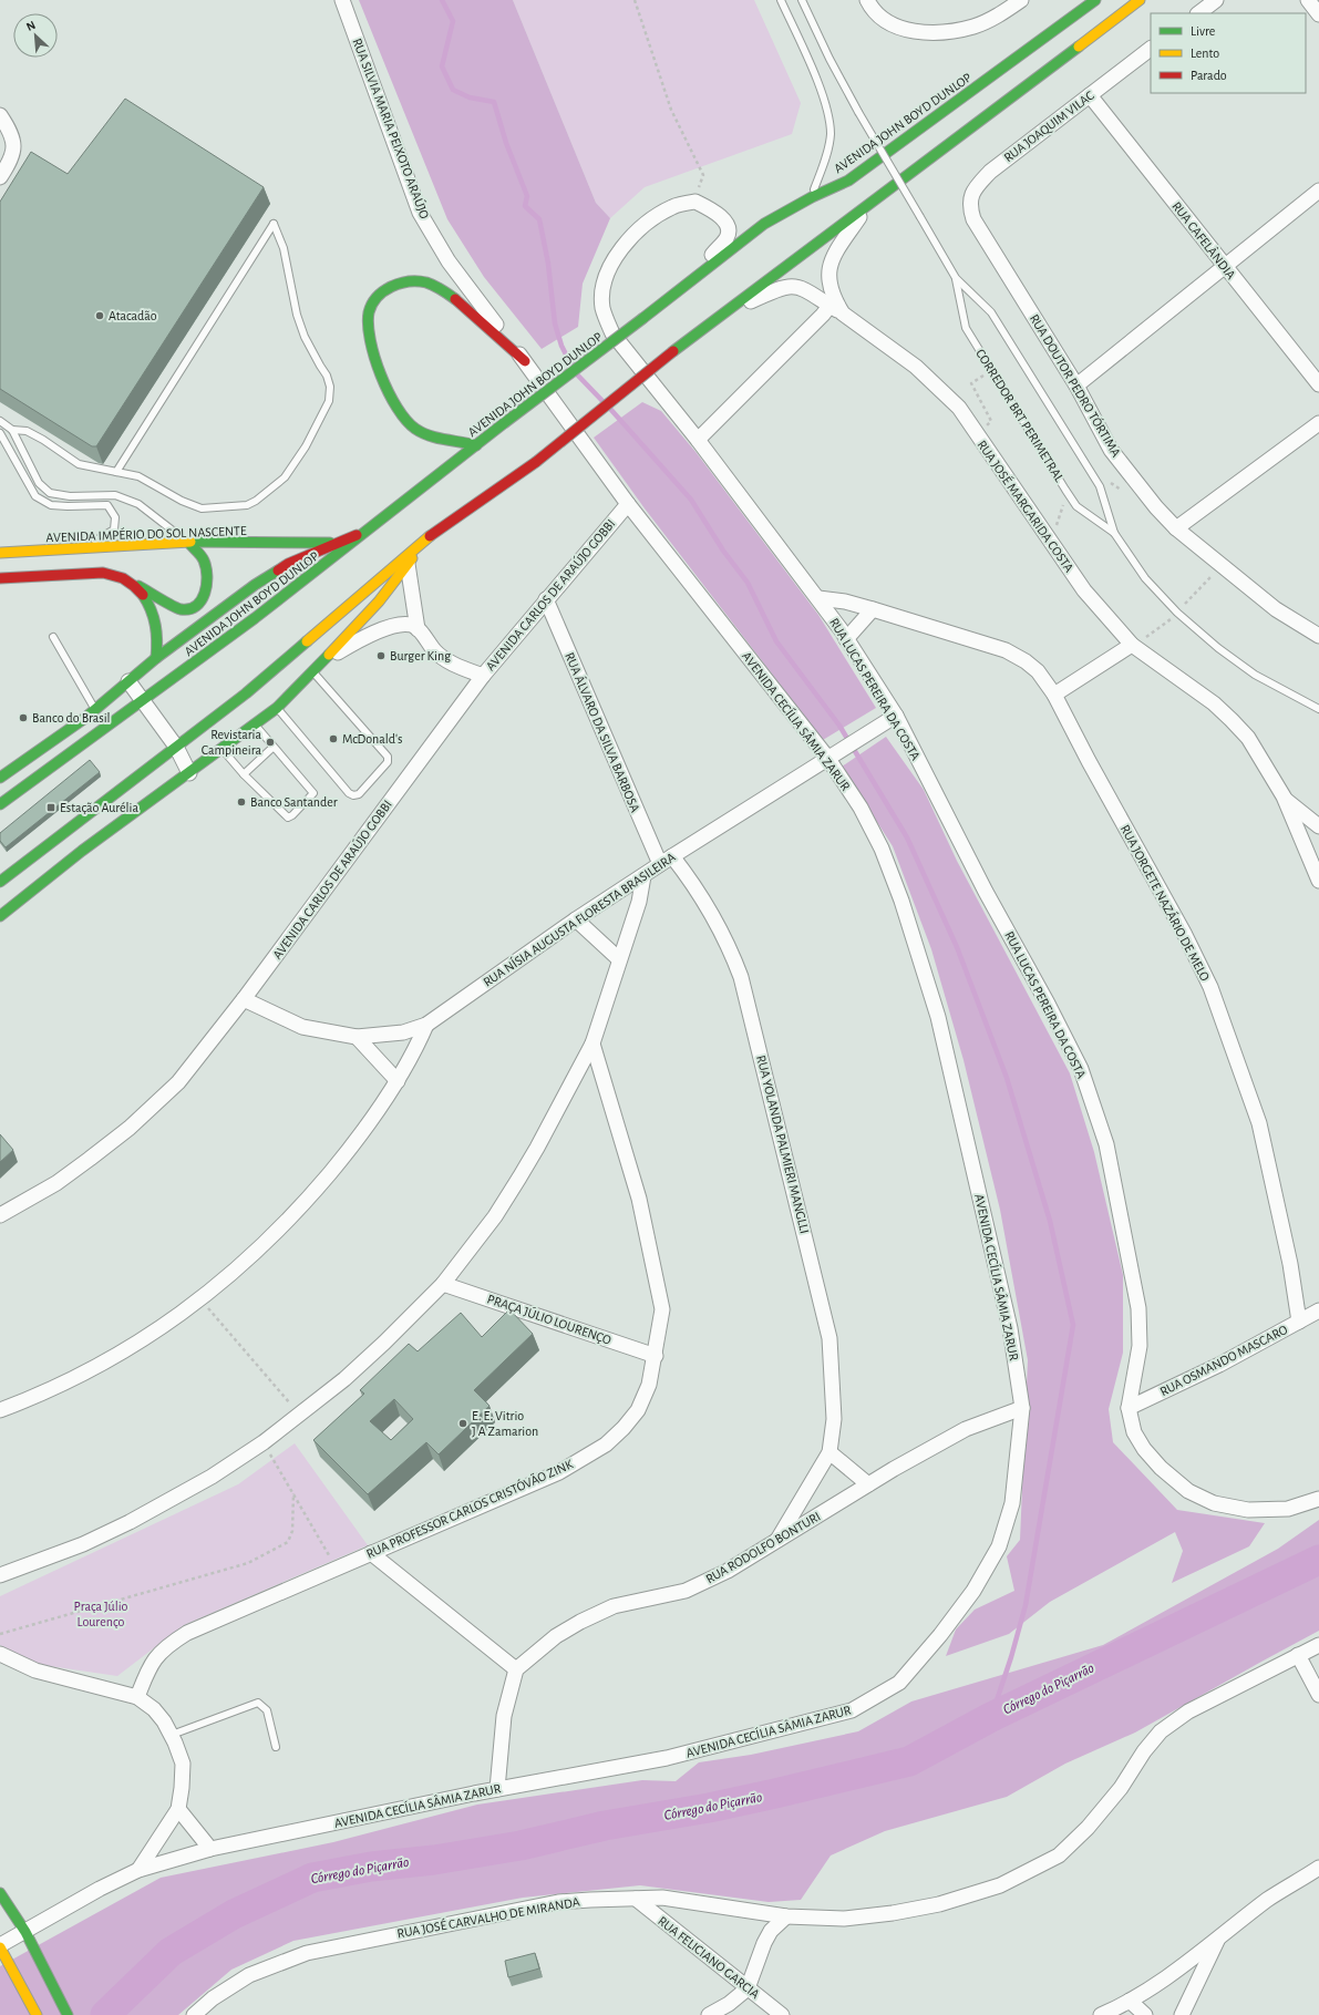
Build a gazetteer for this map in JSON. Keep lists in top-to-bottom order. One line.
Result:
{"streets":{"main road":["AVENIDA JOHN BOYD DUNLOP","AVENIDA IMPÉRIO DO SOL NASCENTE"],"street":["RUA JOAQUIM VILAC","RUA SILVIA MARIA PEIXOTO ARAÚJO","RUA CAFELÂNDIA","RUA DOUTOR PEDRO TÓRTIMA","RUA JOSÉ MARGARIDA COSTA","AVENIDA CARLOS DE ARAÚJO GOBBI","RUA LUCAS PEREIRA DA COSTA","AVENIDA CECÍLIA SÂMIA ZARUR","RUA ÁLVARO DA SILVA BARBOSA","RUA JORGETE NAZÁRIO DE MELO","RUA NÍSIA AUGUSTA FLORESTA BRASILEIRA","RUA YOLANDA PALMIERI MANGLLI","PRAÇA JÚLIO LOURENÇO","RUA OSMANDO MASCARO","RUA PROFESSOR CARLOS CRISTÓVÃO ZINK","RUA RODOLFO BONTURI","RUA JOSÉ CARVALHO DE MIRANDA","RUA FELICIANO GARCIA"],"lane":["CORREDOR BRT PERIMETRAL"]},"crossings":[["AVENIDA JOHN BOYD DUNLOP","AVENIDA IMPÉRIO DO SOL NASCENTE"],["RUA JOAQUIM VILAC","RUA CAFELÂNDIA"],["RUA JOAQUIM VILAC","RUA DOUTOR PEDRO TÓRTIMA"],["RUA SILVIA MARIA PEIXOTO ARAÚJO","AVENIDA CECÍLIA SÂMIA ZARUR"],["AVENIDA CARLOS DE ARAÚJO GOBBI","AVENIDA CECÍLIA SÂMIA ZARUR"],["AVENIDA CARLOS DE ARAÚJO GOBBI","RUA ÁLVARO DA SILVA BARBOSA"],["AVENIDA CARLOS DE ARAÚJO GOBBI","RUA NÍSIA AUGUSTA FLORESTA BRASILEIRA"],["RUA LUCAS PEREIRA DA COSTA","RUA JORGETE NAZÁRIO DE MELO"],["RUA LUCAS PEREIRA DA COSTA","RUA NÍSIA AUGUSTA FLORESTA BRASILEIRA"],["RUA LUCAS PEREIRA DA COSTA","RUA OSMANDO MASCARO"],["AVENIDA CECÍLIA SÂMIA ZARUR","RUA NÍSIA AUGUSTA FLORESTA BRASILEIRA"],["AVENIDA CECÍLIA SÂMIA ZARUR","RUA RODOLFO BONTURI"],["RUA ÁLVARO DA SILVA BARBOSA","RUA NÍSIA AUGUSTA FLORESTA BRASILEIRA"],["RUA ÁLVARO DA SILVA BARBOSA","RUA YOLANDA PALMIERI MANGLLI"],["RUA JORGETE NAZÁRIO DE MELO","RUA OSMANDO MASCARO"],["RUA NÍSIA AUGUSTA FLORESTA BRASILEIRA","RUA YOLANDA PALMIERI MANGLLI"],["RUA YOLANDA PALMIERI MANGLLI","RUA RODOLFO BONTURI"],["PRAÇA JÚLIO LOURENÇO","RUA PROFESSOR CARLOS CRISTÓVÃO ZINK"],["RUA JOSÉ CARVALHO DE MIRANDA","RUA FELICIANO GARCIA"]],"water":["Córrego do Piçarrão"],"parks":["Praça Júlio Lourenço"],"places":{"other":["Atacadão","Burger King","Banco do Brasil","McDonald's","Revistaria Campineira","Banco Santander","E. E. Vitrio J A Zamarion"],"transit":["Estação Aurélia"]},"legend":["Livre","Lento","Parado"],"north":"top left"}
